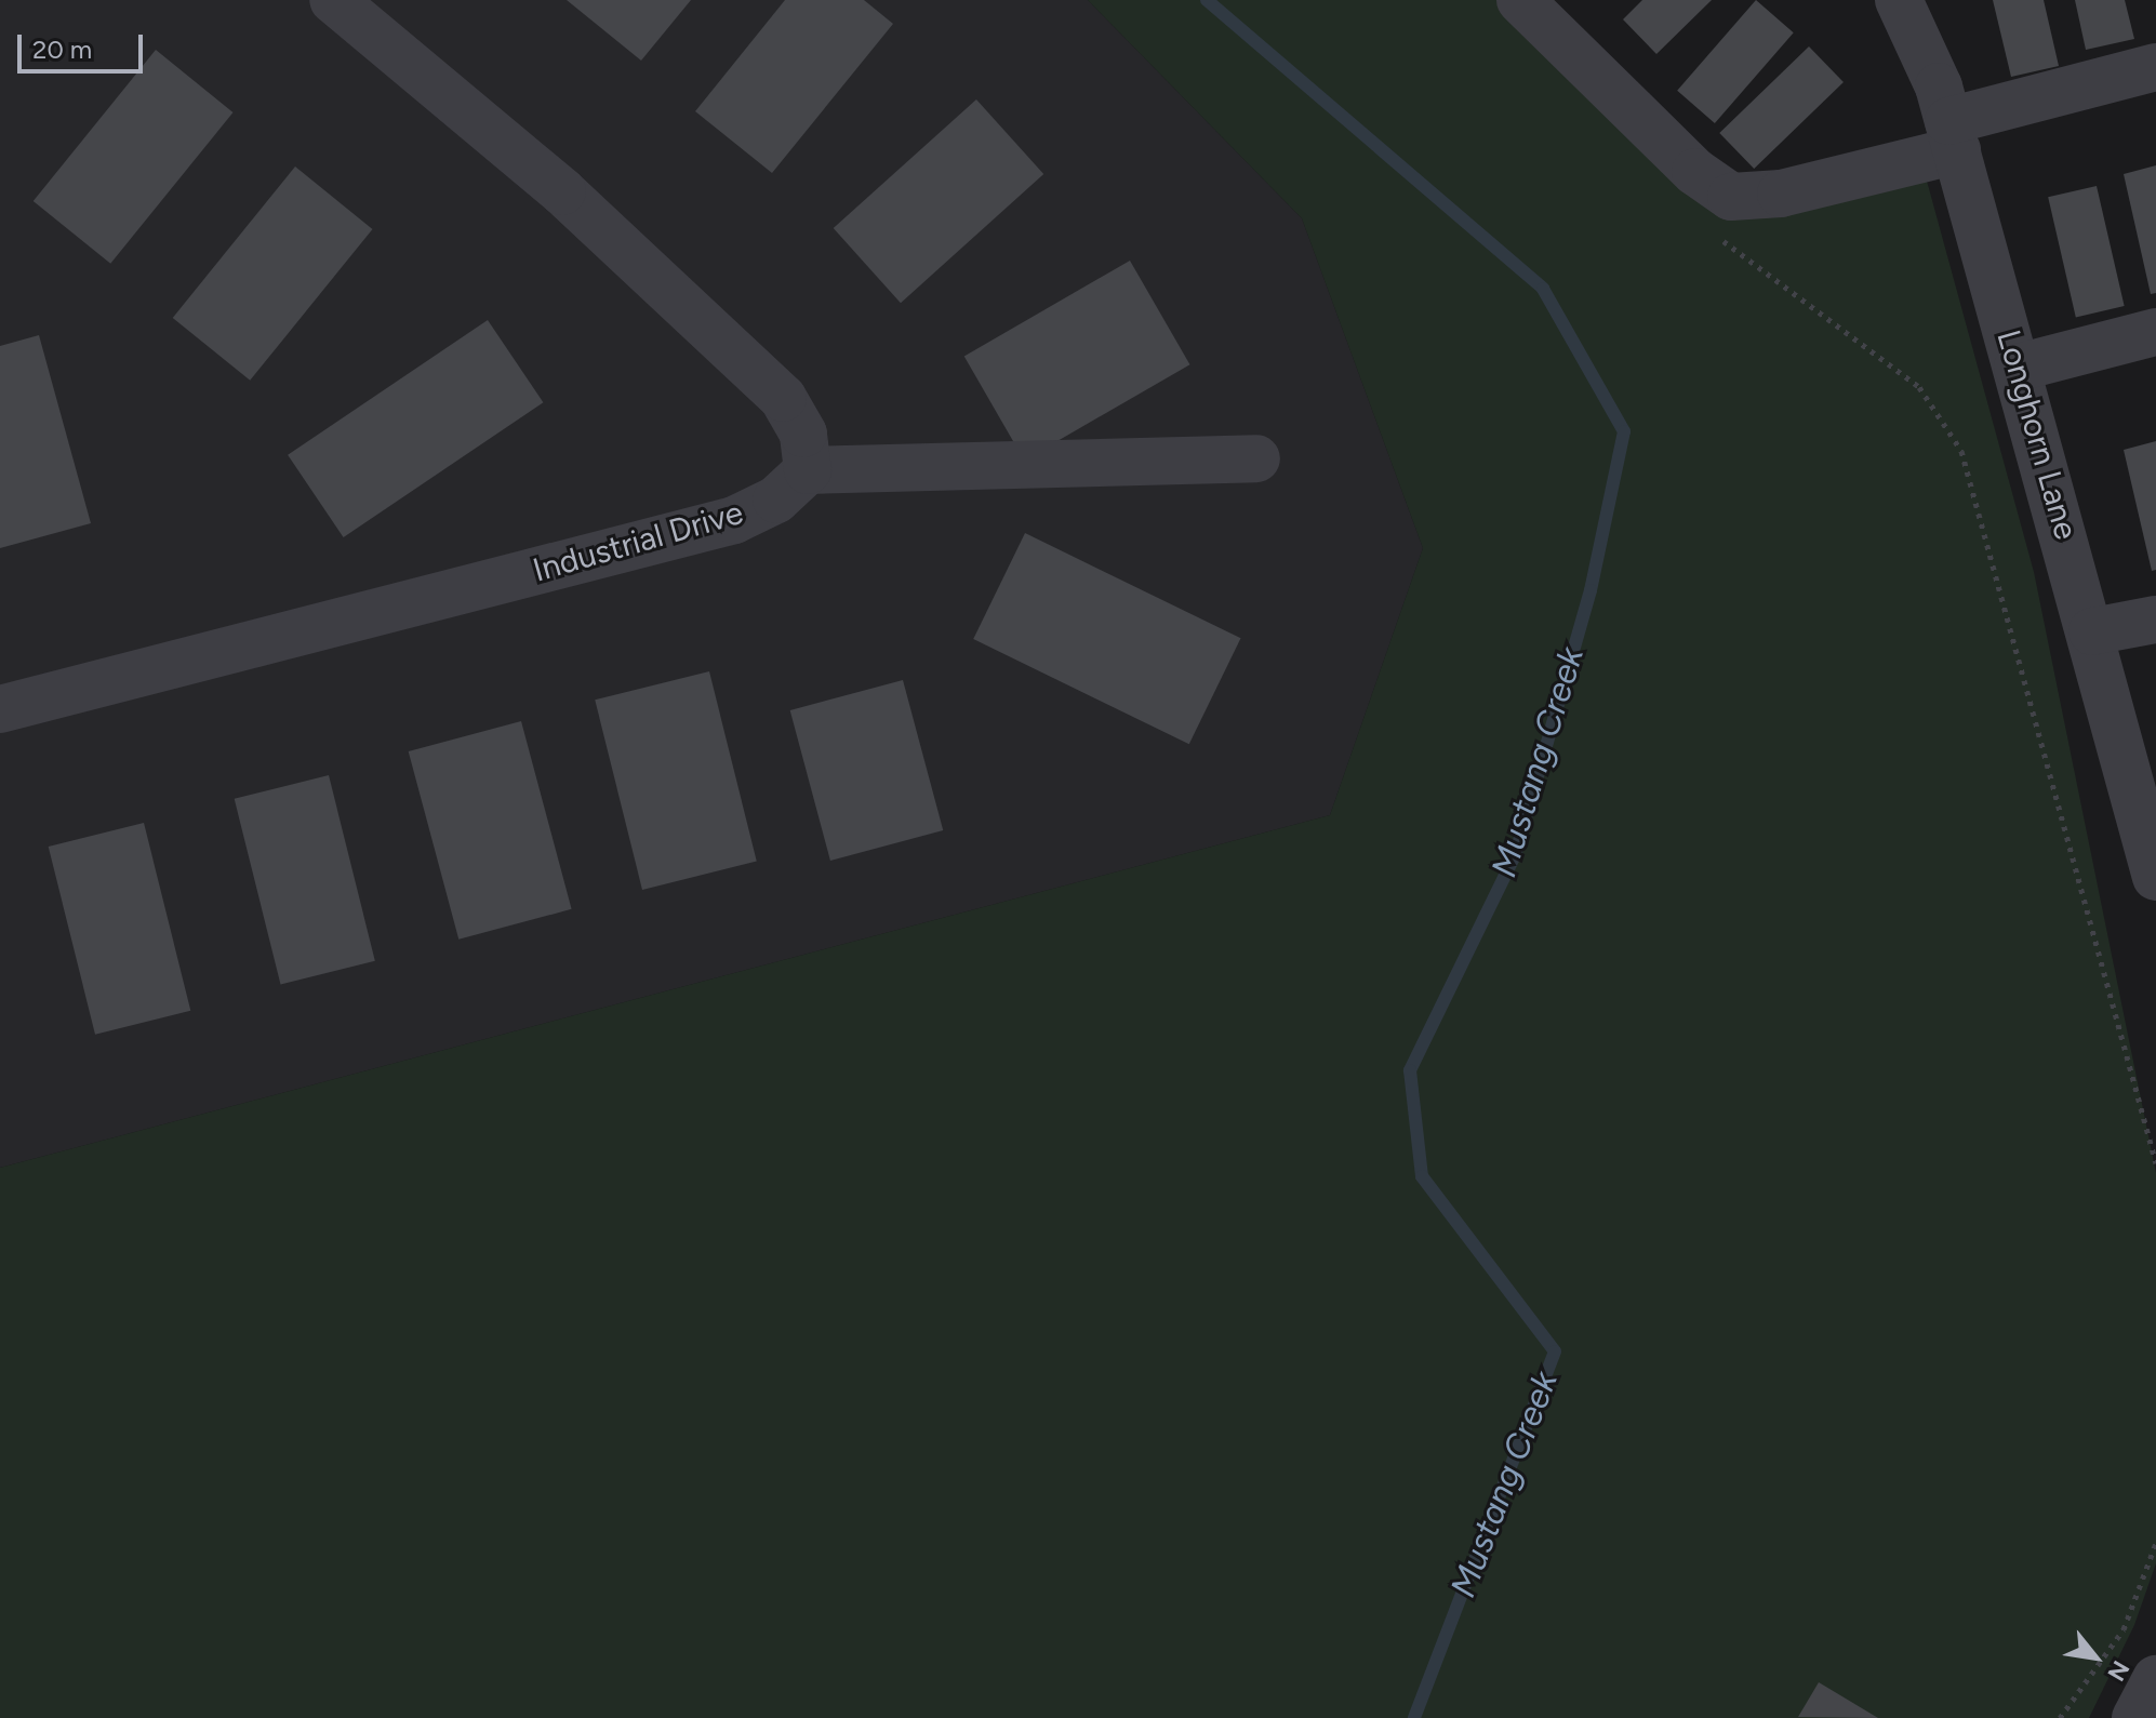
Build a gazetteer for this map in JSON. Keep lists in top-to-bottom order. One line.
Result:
{"streets":{"street":["Longhorn Lane","Industrial Drive"]},"water":["Mustang Creek"],"scale_bar":"20 m","north":"bottom right"}
